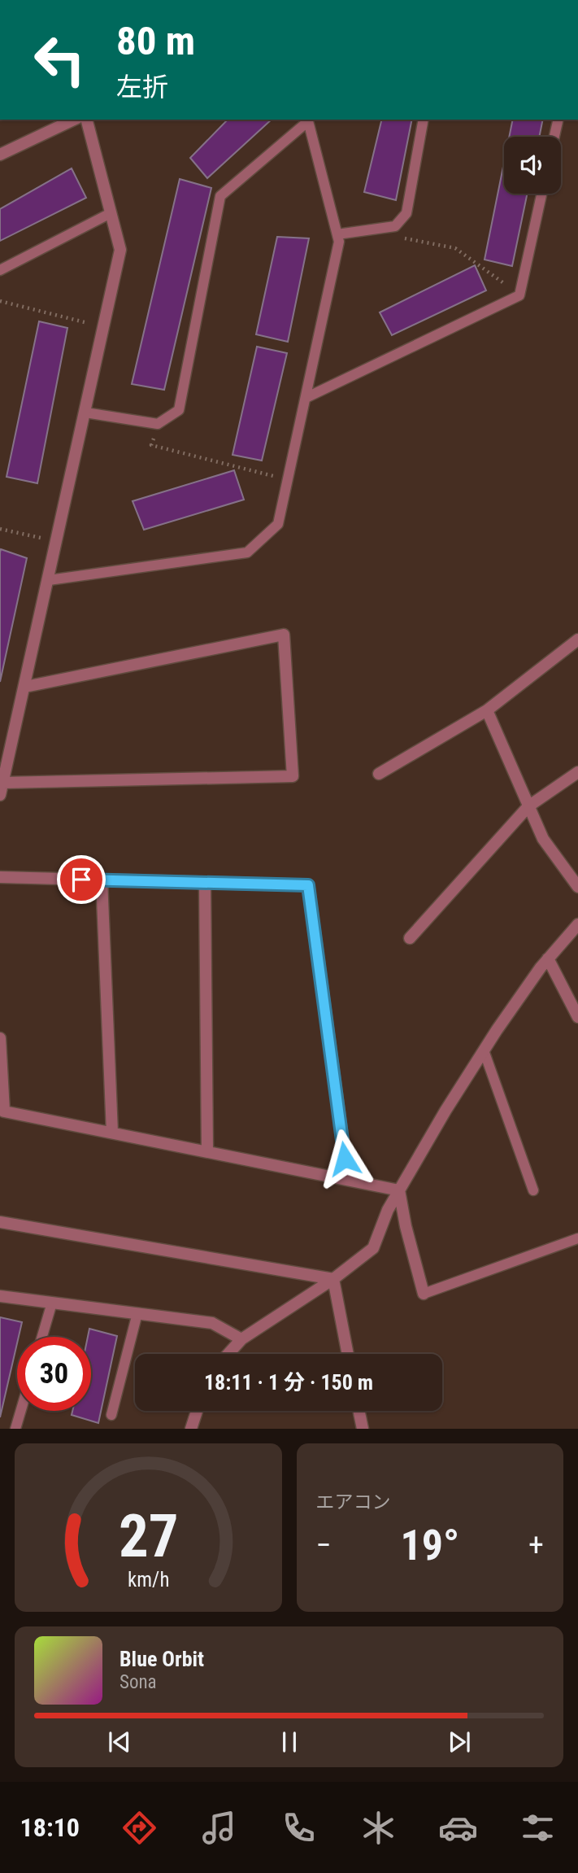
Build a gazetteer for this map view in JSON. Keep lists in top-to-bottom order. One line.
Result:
{"page":{"turn":["80 m","左折"],"limit":"30","trip":"18:11 · 1 分 · 150 m","tile":"エアコン","heat":["−","19°","+"],"song":["Blue Orbit","Sona"],"tabs":"18:10","gauge":["27","km/h"]}}
